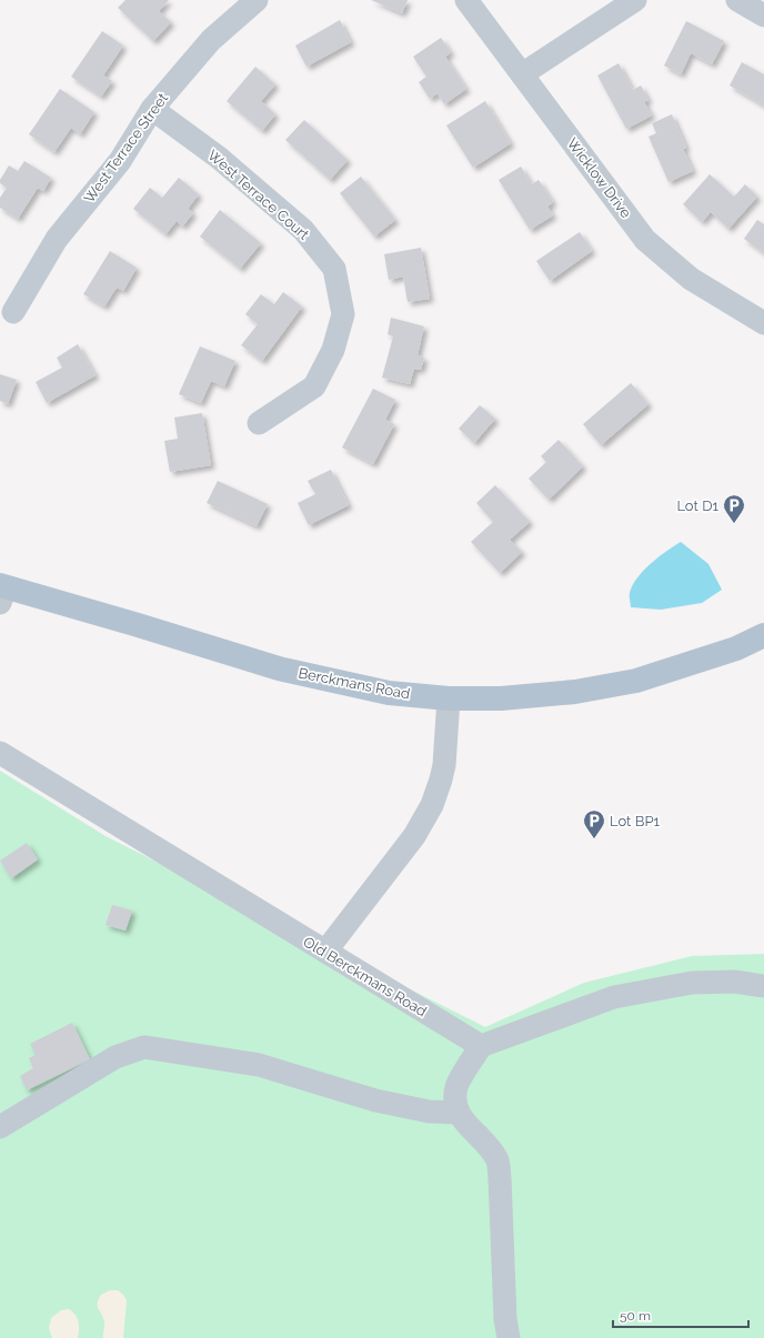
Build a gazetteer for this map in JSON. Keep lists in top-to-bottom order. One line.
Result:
{"streets":{"main road":["Berckmans Road"],"street":["West Terrace Street","Wicklow Drive","West Terrace Court","Old Berckmans Road"]},"crossings":[["West Terrace Street","West Terrace Court"]],"places":{"parking":["Lot D1","Lot BP1"]},"scale_bar":"50 m"}
